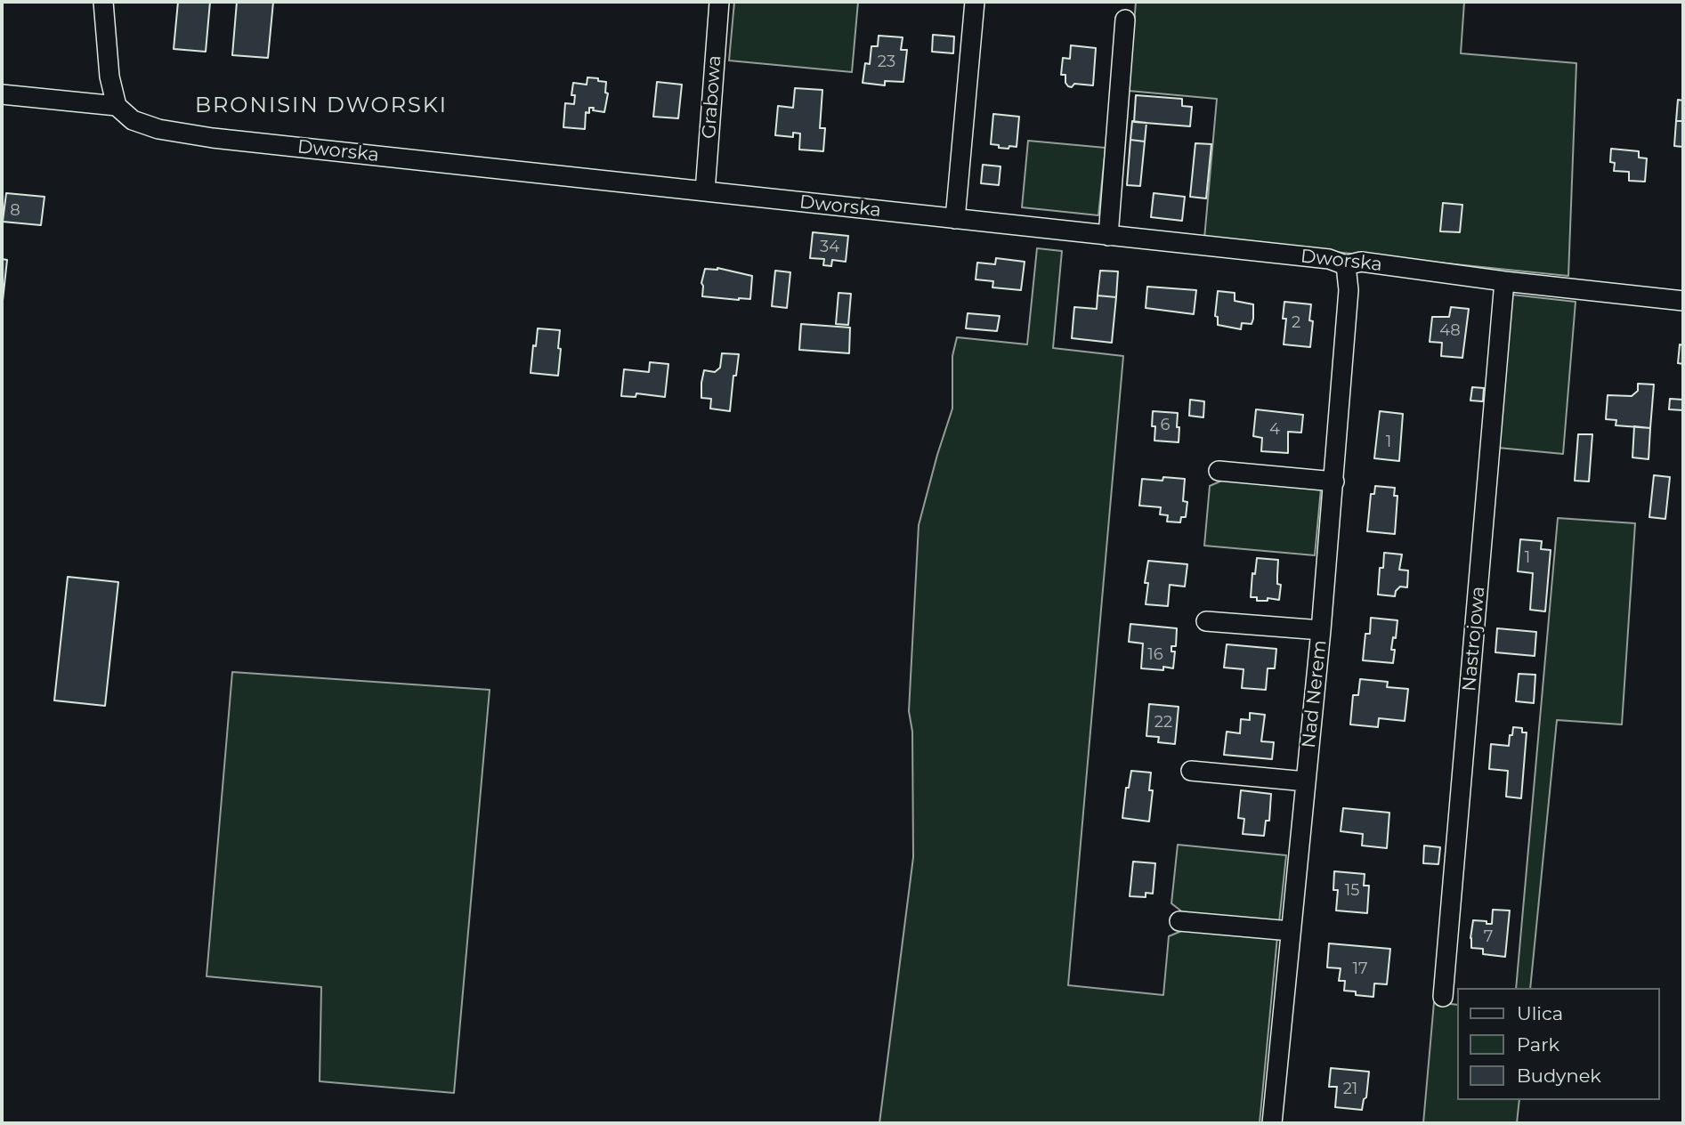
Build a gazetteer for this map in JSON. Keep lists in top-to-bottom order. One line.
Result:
{"streets":{"street":["Grabowa","Dworska","Nastrojowa","Nad Nerem"]},"crossings":[["Grabowa","Dworska"],["Dworska","Nastrojowa"],["Dworska","Nad Nerem"]],"districts":["BRONISIN DWORSKI"],"house_numbers":["23","8","34","2","48","6","4","1","1","16","22","15","7","17","21"],"legend":["Ulica","Park","Budynek"]}
